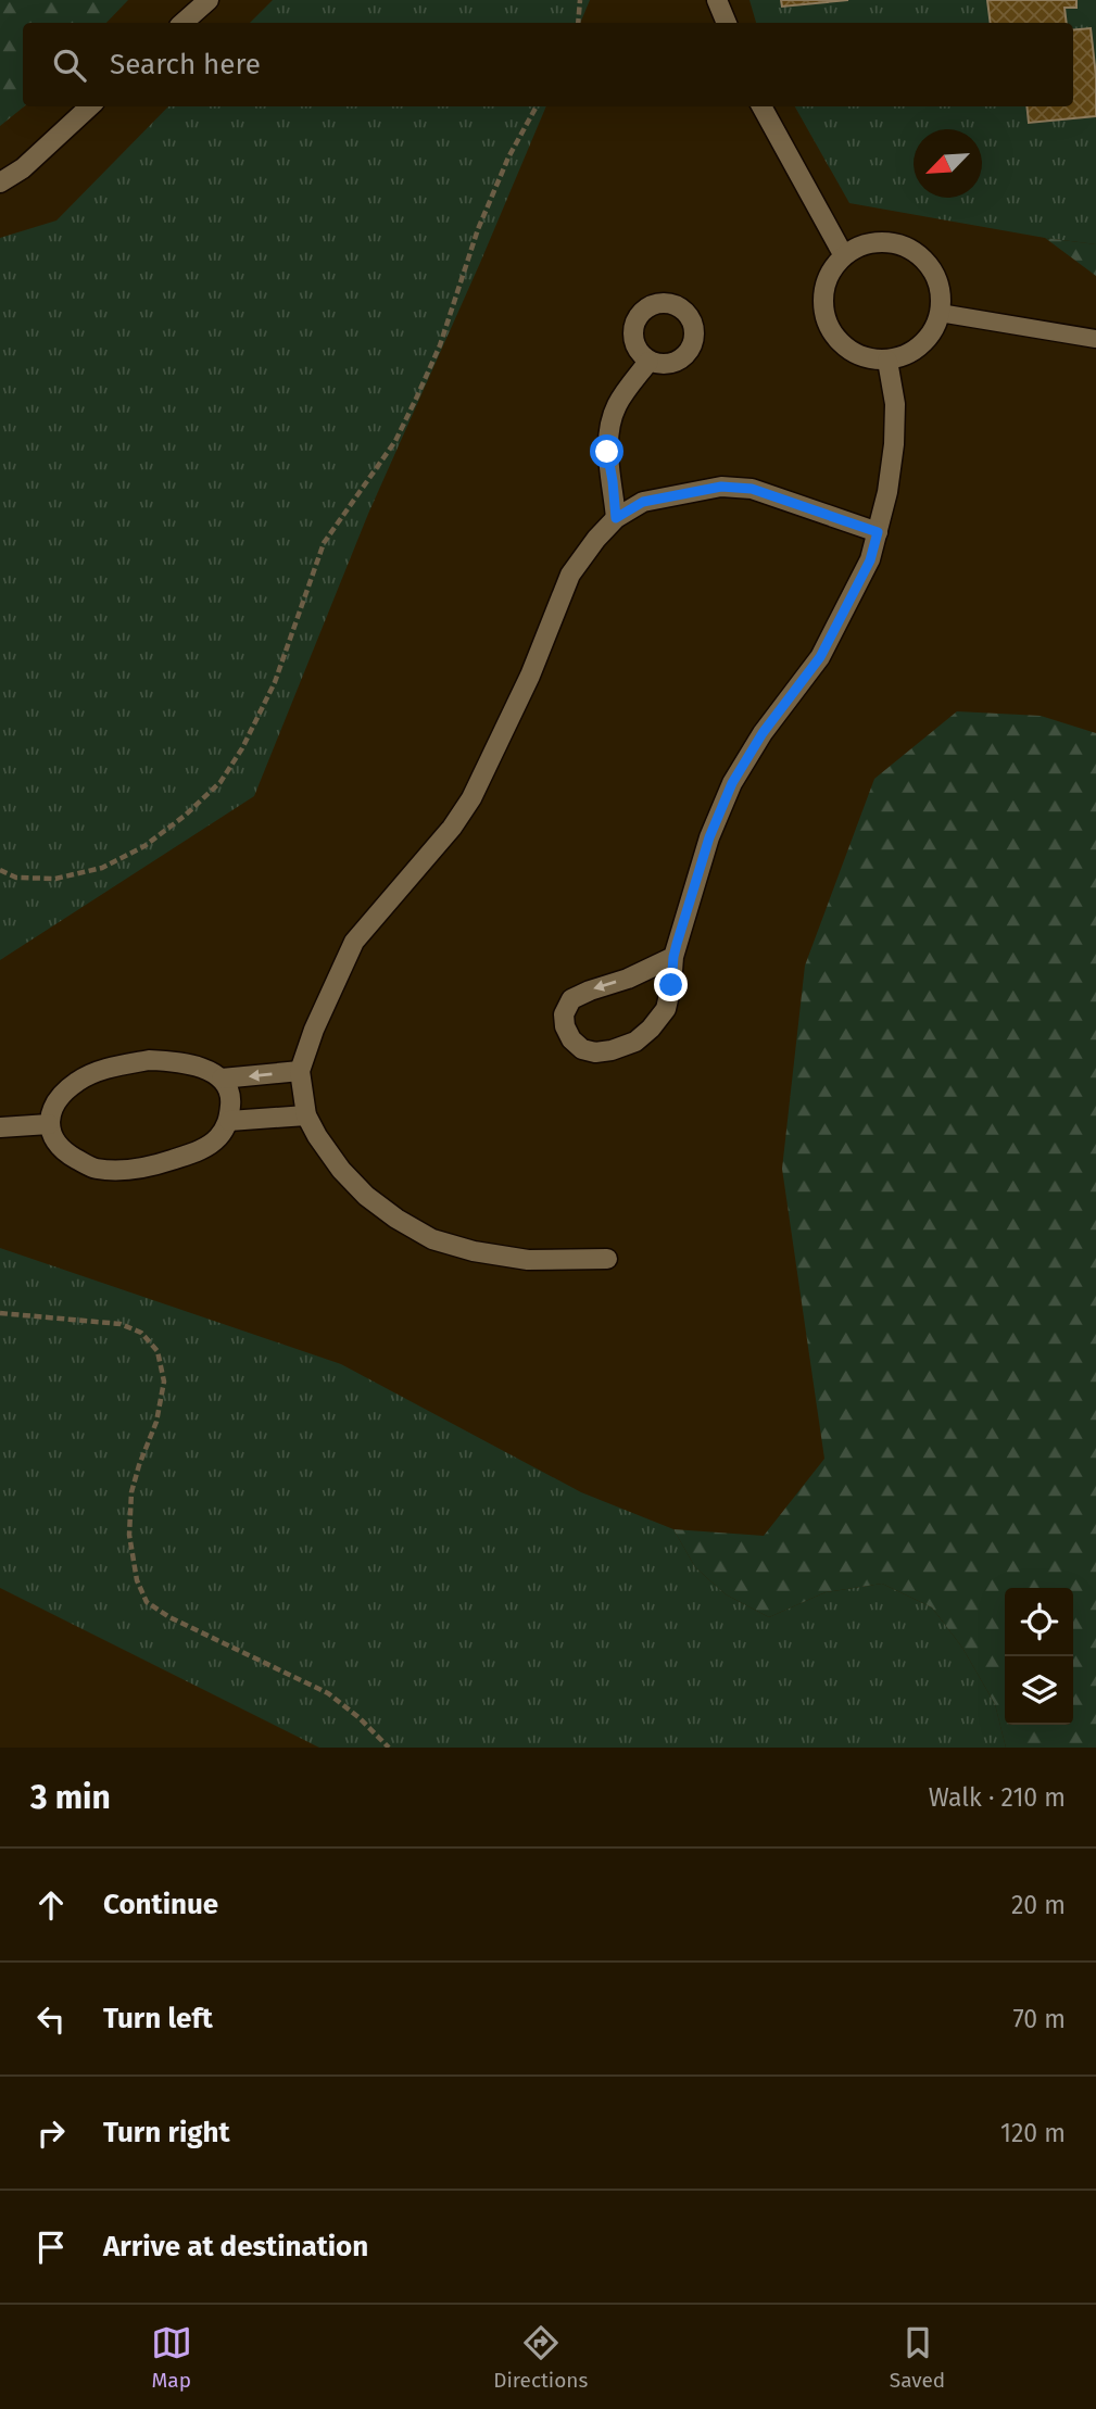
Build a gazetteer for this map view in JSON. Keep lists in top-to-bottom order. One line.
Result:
{"north":"bottom left","page":{"search":"Search here","heading":["3 min","Walk · 210 m"],"list":[["Continue","20 m"],["Turn left","70 m"],["Turn right","120 m"],"Arrive at destination"],"nav":["Map","Directions","Saved"]}}
